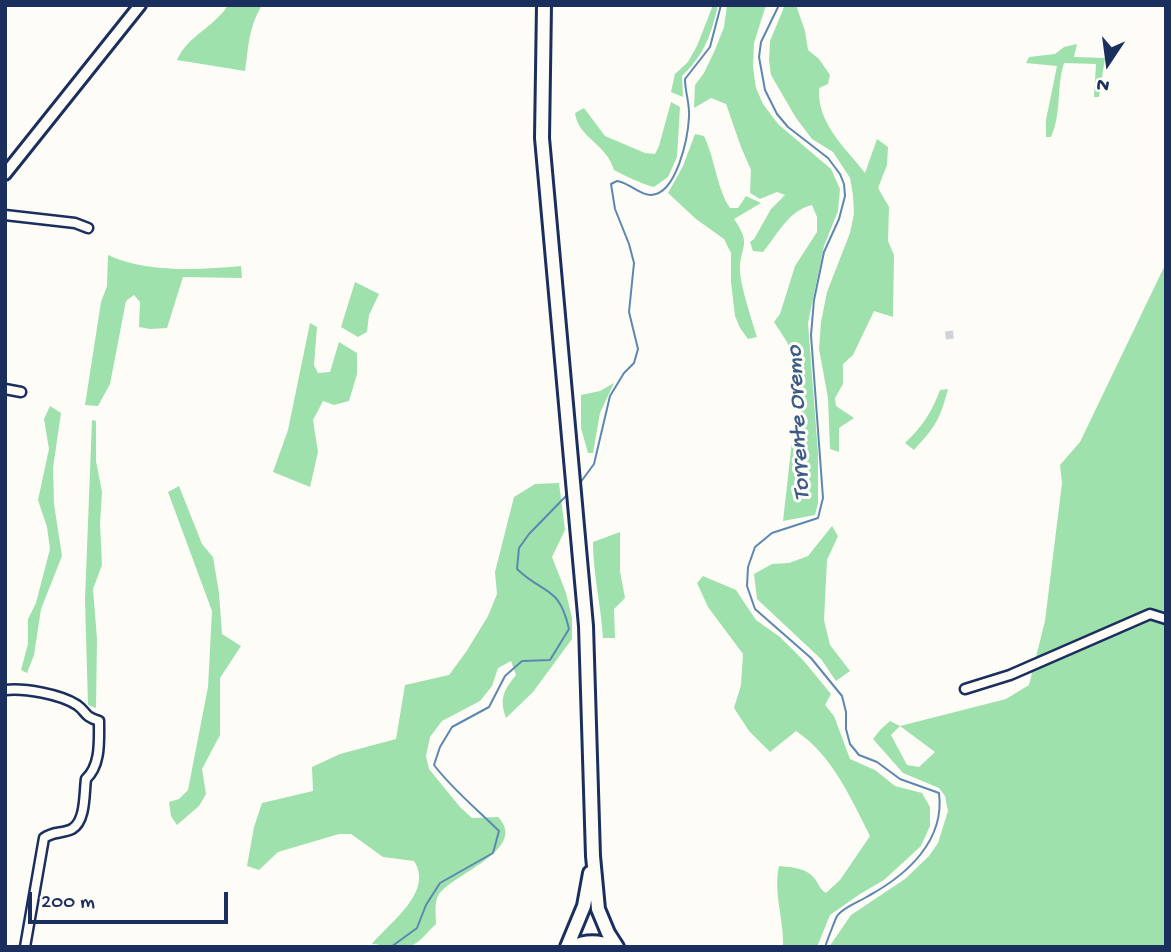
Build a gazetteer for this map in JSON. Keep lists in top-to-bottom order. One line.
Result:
{"water":["Torrente Oremo"],"scale_bar":"200 m","north":"bottom"}
